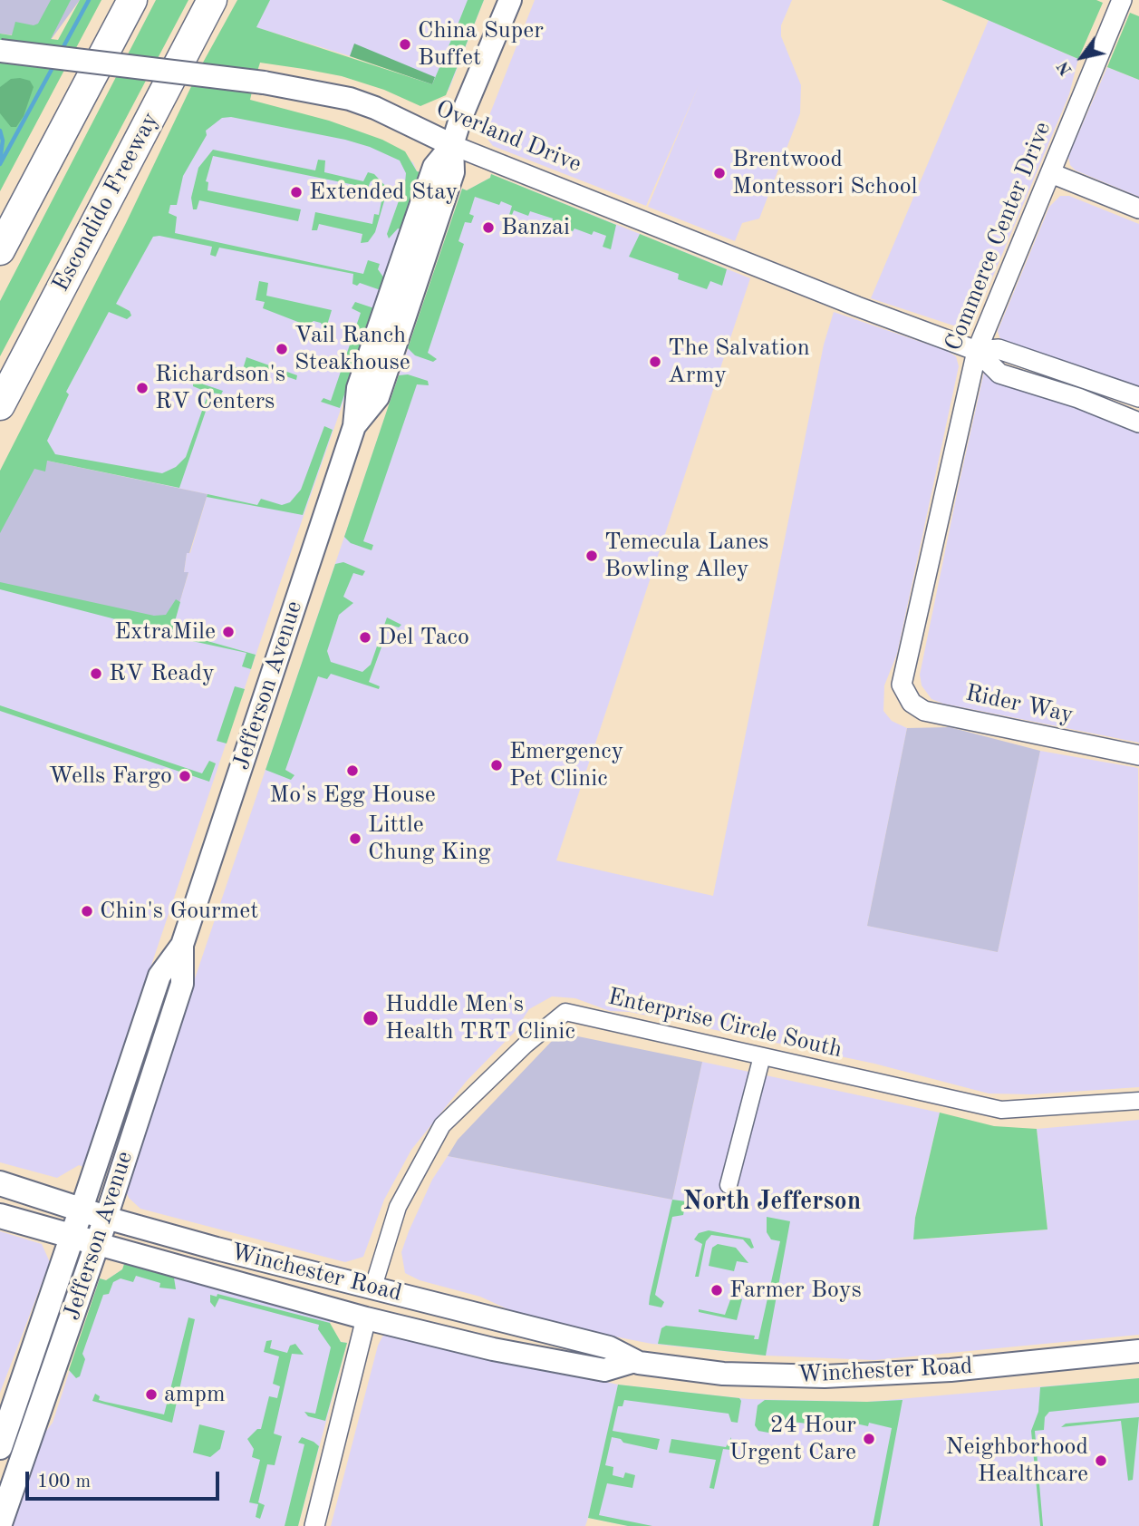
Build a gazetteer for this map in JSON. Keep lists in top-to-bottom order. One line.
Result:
{"streets":{"highway":["Escondido Freeway"],"main road":["Overland Drive","Jefferson Avenue","Winchester Road"],"street":["Commerce Center Drive","Rider Way","Enterprise Circle South"]},"crossings":[["Overland Drive","Commerce Center Drive"],["Overland Drive","Jefferson Avenue"],["Commerce Center Drive","Rider Way"],["Jefferson Avenue","Winchester Road"],["Enterprise Circle South","Winchester Road"]],"districts":["North Jefferson"],"places":["China Super Buffet","Brentwood Montessori School","Extended Stay","Banzai","Vail Ranch Steakhouse","The Salvation Army","Richardson's RV Centers","Temecula Lanes Bowling Alley","ExtraMile","Del Taco","RV Ready","Emergency Pet Clinic","Mo's Egg House","Wells Fargo","Little Chung King","Chin's Gourmet","Huddle Men's Health TRT Clinic","Farmer Boys","ampm","24 Hour Urgent Care","Neighborhood Healthcare"],"scale_bar":"100 m","north":"bottom left"}
